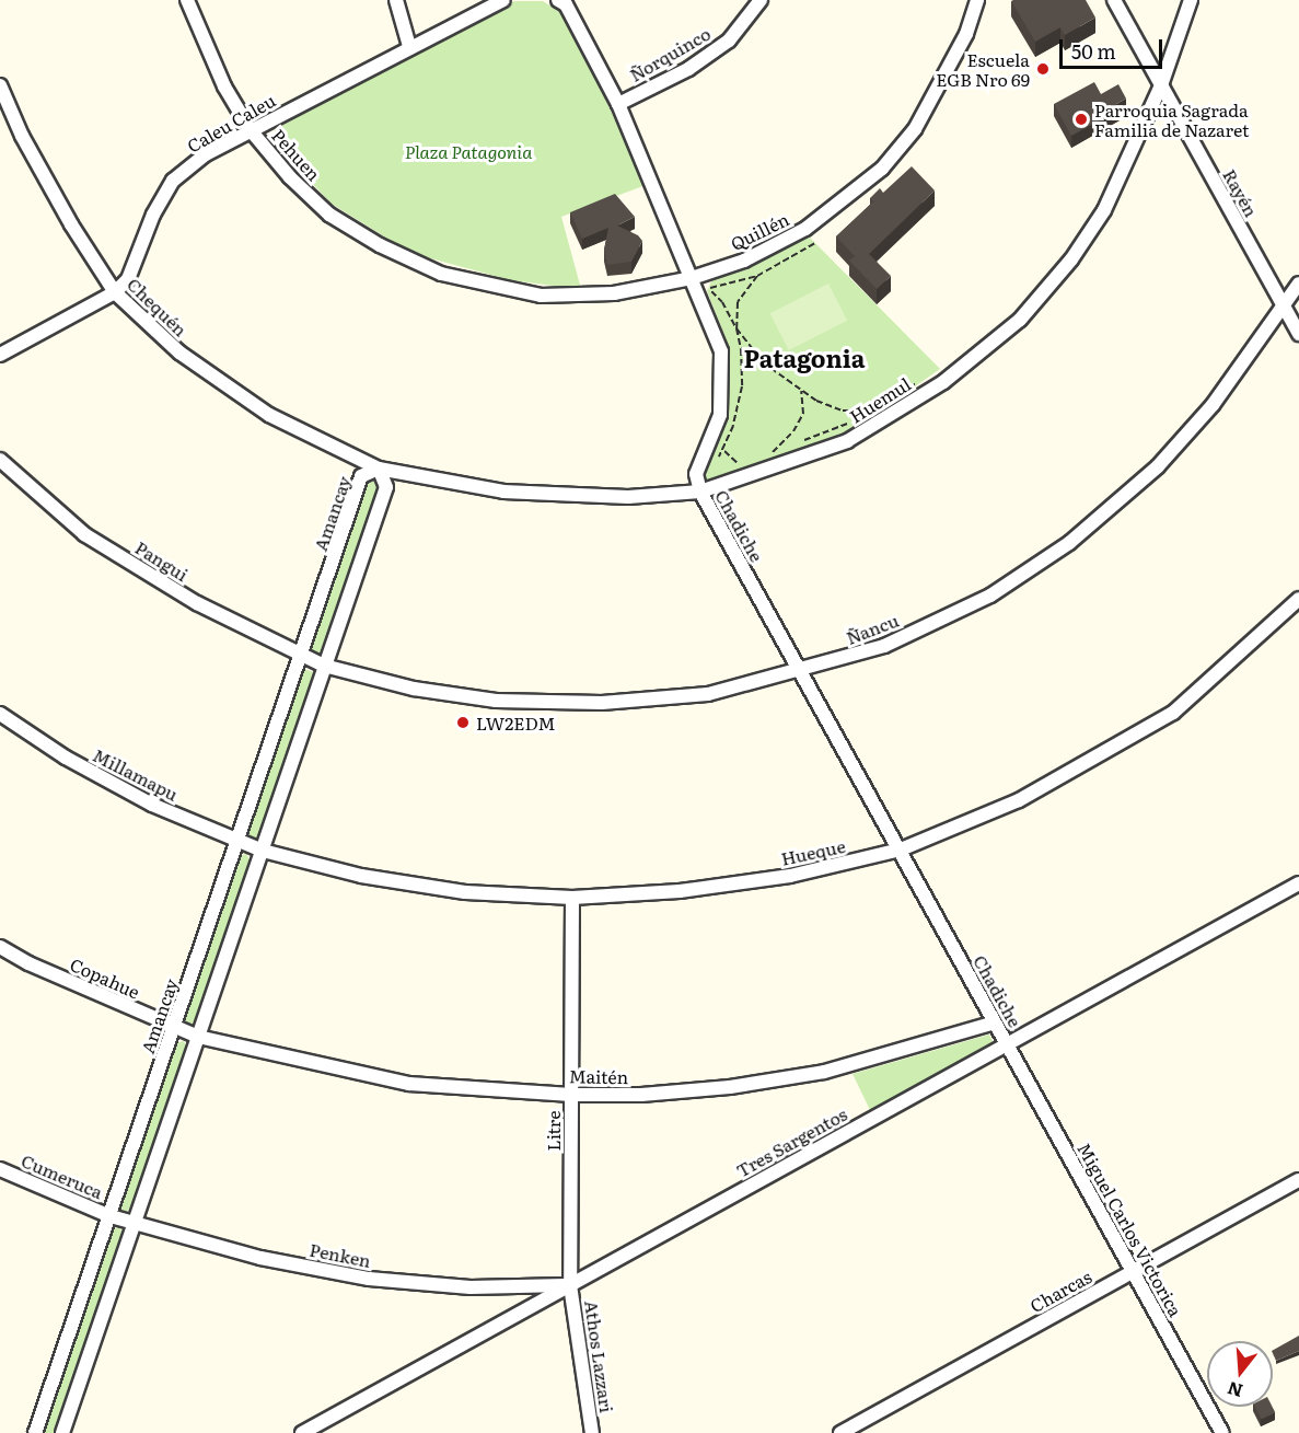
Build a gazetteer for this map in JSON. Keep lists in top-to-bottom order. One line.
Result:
{"streets":{"street":["Ñorquinco","Caleu Caleu","Pehuen","Rayén","Quillén","Chequén","Huemul","Amancay","Chadiche","Pangui","Ñancu","Millamapu","Hueque","Copahue","Maitén","Litre","Tres Sargentos","Cumeruca","Miguel Carlos Victorica","Penken","Charcas","Athos Lazzari"]},"crossings":[["Ñorquinco","Chadiche"],["Caleu Caleu","Pehuen"],["Caleu Caleu","Chequén"],["Pehuen","Quillén"],["Rayén","Huemul"],["Rayén","Ñancu"],["Quillén","Chadiche"],["Chequén","Huemul"],["Chequén","Amancay"],["Huemul","Amancay"],["Huemul","Chadiche"],["Amancay","Pangui"],["Amancay","Millamapu"],["Amancay","Copahue"],["Amancay","Cumeruca"],["Amancay","Penken"],["Chadiche","Ñancu"],["Chadiche","Hueque"],["Chadiche","Maitén"],["Chadiche","Tres Sargentos"],["Chadiche","Miguel Carlos Victorica"],["Pangui","Ñancu"],["Millamapu","Hueque"],["Hueque","Litre"],["Copahue","Maitén"],["Maitén","Litre"],["Litre","Tres Sargentos"],["Litre","Penken"],["Litre","Athos Lazzari"],["Tres Sargentos","Miguel Carlos Victorica"],["Tres Sargentos","Penken"],["Tres Sargentos","Athos Lazzari"],["Cumeruca","Penken"],["Miguel Carlos Victorica","Charcas"],["Penken","Athos Lazzari"]],"districts":["Patagonia"],"parks":["Plaza Patagonia"],"places":["Escuela EGB Nro 69","Parroquia Sagrada Familia de Nazaret","LW2EDM"],"scale_bar":"50 m","north":"bottom"}
